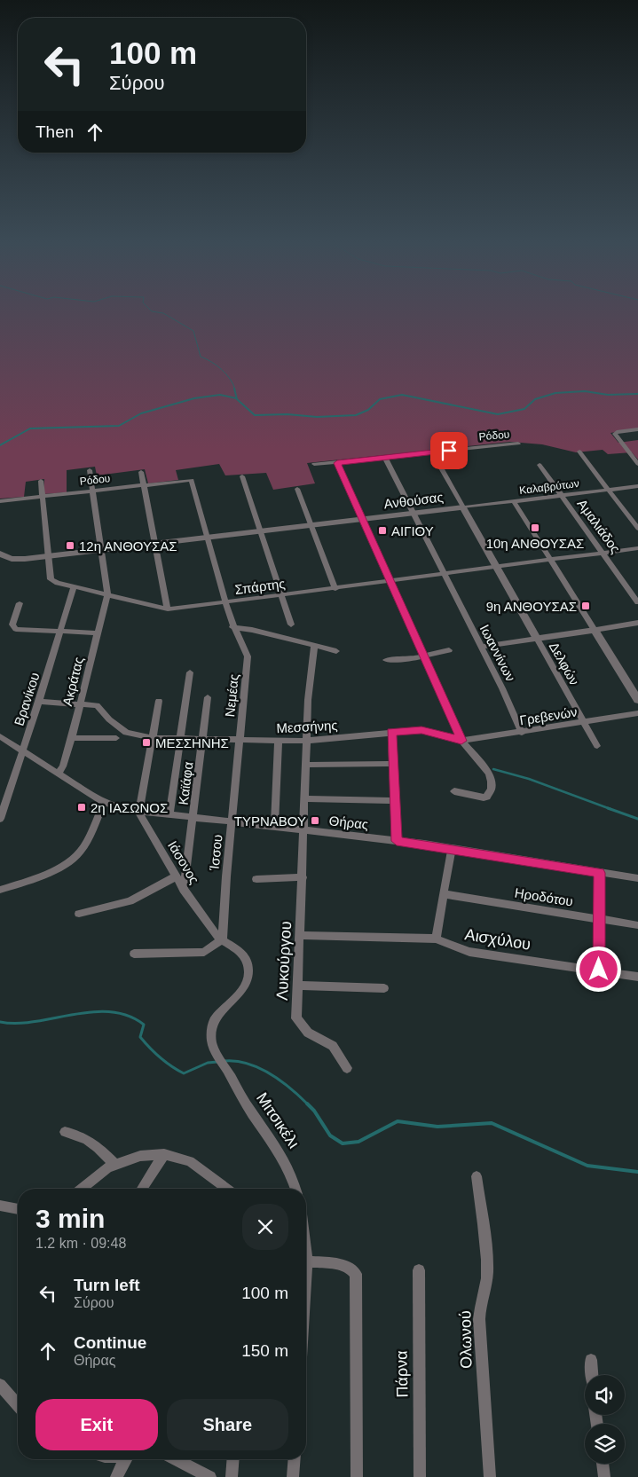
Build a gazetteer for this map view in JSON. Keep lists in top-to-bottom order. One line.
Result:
{"streets":{"street":["Ρόδου","Καλαβρύτων","Ανθούσας","Αμαλιάδος","Σπάρτης","Ιωαννίνων","Δελφών","Ακράτας","Νεμέας","Βρανίκου","Γρεβενών","Μεσσήνης","Καϊάφα","Θήρας","Ίσσου","Ιάσονος","Ηροδότου","Αισχύλου","Λυκούργου","Μιτσικέλι","Ολωνού","Πάρνα"]},"crossings":[["Ρόδου","Ανθούσας"],["Ρόδου","Ιωαννίνων"],["Καλαβρύτων","Ανθούσας"],["Καλαβρύτων","Αμαλιάδος"],["Ανθούσας","Σπάρτης"],["Ανθούσας","Ιωαννίνων"],["Ανθούσας","Δελφών"],["Αμαλιάδος","Σπάρτης"],["Σπάρτης","Ιωαννίνων"],["Σπάρτης","Ακράτας"],["Σπάρτης","Νεμέας"],["Σπάρτης","Βρανίκου"],["Ιωαννίνων","Γρεβενών"],["Δελφών","Γρεβενών"],["Ακράτας","Μεσσήνης"],["Νεμέας","Μεσσήνης"],["Νεμέας","Θήρας"],["Νεμέας","Ίσσου"],["Γρεβενών","Μεσσήνης"],["Μεσσήνης","Καϊάφα"],["Μεσσήνης","Λυκούργου"],["Καϊάφα","Θήρας"],["Καϊάφα","Ιάσονος"],["Θήρας","Ίσσου"],["Θήρας","Ιάσονος"],["Θήρας","Λυκούργου"],["Ίσσου","Ιάσονος"],["Ιάσονος","Μιτσικέλι"],["Αισχύλου","Λυκούργου"]],"places":{"transit":["10η ΑΝΘΟΥΣΑΣ","ΑΙΓΙΟΥ","12η ΑΝΘΟΥΣΑΣ","9η ΑΝΘΟΥΣΑΣ","ΜΕΣΣΗΝΗΣ","2η ΙΑΣΩΝΟΣ","ΤΥΡΝΑΒΟΥ"]},"page":{"turn":["100 m","Σύρου"],"then":"Then","heading":["3 min","1.2 km · 09:48"],"list":[{"name":"Turn left","note":"Σύρου","value":"100 m"},{"name":"Continue","note":"Θήρας","value":"150 m"}],"buttons":["Exit","Share"]}}
